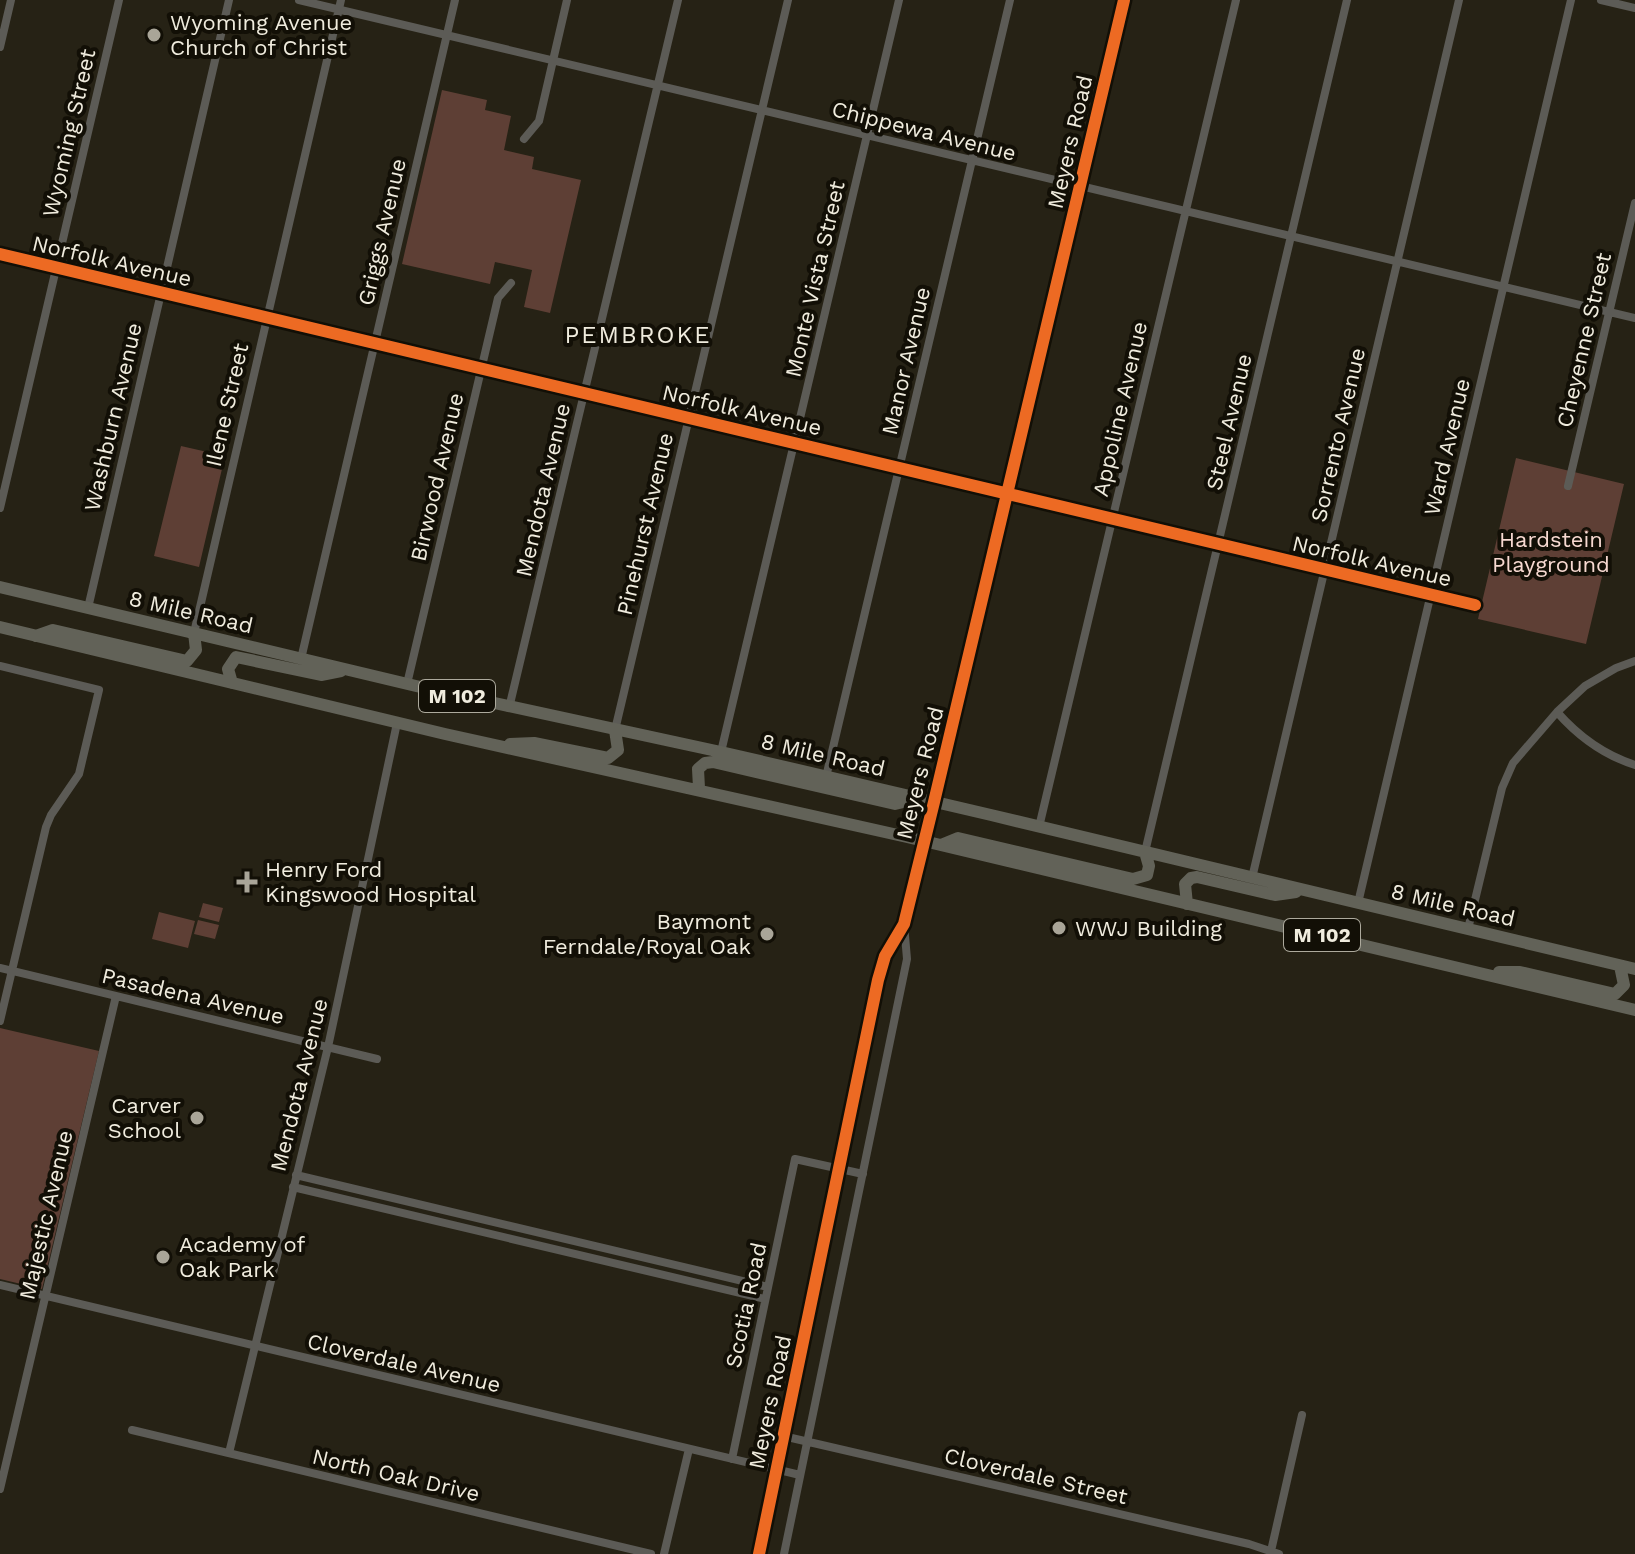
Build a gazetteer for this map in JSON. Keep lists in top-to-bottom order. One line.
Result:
{"streets":{"highway":["8 Mile Road","M 102"],"street":["Chippewa Avenue","Wyoming Street","Meyers Road","Griggs Avenue","Norfolk Avenue","Monte Vista Street","Cheyenne Street","Manor Avenue","Ilene Street","Appoline Avenue","Washburn Avenue","Steel Avenue","Sorrento Avenue","Ward Avenue","Birwood Avenue","Mendota Avenue","Pinehurst Avenue","Pasadena Avenue","Majestic Avenue","Scotia Road","Cloverdale Avenue","North Oak Drive","Cloverdale Street"]},"crossings":[["Chippewa Avenue","Meyers Road"],["Chippewa Avenue","Griggs Avenue"],["Chippewa Avenue","Monte Vista Street"],["Chippewa Avenue","Cheyenne Street"],["Chippewa Avenue","Manor Avenue"],["Chippewa Avenue","Ilene Street"],["Chippewa Avenue","Appoline Avenue"],["Chippewa Avenue","Steel Avenue"],["Chippewa Avenue","Sorrento Avenue"],["Chippewa Avenue","Ward Avenue"],["Chippewa Avenue","Mendota Avenue"],["Chippewa Avenue","Pinehurst Avenue"],["Wyoming Street","Norfolk Avenue"],["Meyers Road","Norfolk Avenue"],["Meyers Road","8 Mile Road"],["Meyers Road","M 102"],["Meyers Road","Scotia Road"],["Meyers Road","Cloverdale Avenue"],["Meyers Road","Cloverdale Street"],["Griggs Avenue","Norfolk Avenue"],["Griggs Avenue","8 Mile Road"],["Norfolk Avenue","Monte Vista Street"],["Norfolk Avenue","Manor Avenue"],["Norfolk Avenue","Ilene Street"],["Norfolk Avenue","Appoline Avenue"],["Norfolk Avenue","Washburn Avenue"],["Norfolk Avenue","Steel Avenue"],["Norfolk Avenue","Sorrento Avenue"],["Norfolk Avenue","Ward Avenue"],["Norfolk Avenue","Birwood Avenue"],["Norfolk Avenue","Mendota Avenue"],["Norfolk Avenue","Pinehurst Avenue"],["Monte Vista Street","8 Mile Road"],["Manor Avenue","8 Mile Road"],["Ilene Street","8 Mile Road"],["Appoline Avenue","8 Mile Road"],["Washburn Avenue","8 Mile Road"],["Steel Avenue","8 Mile Road"],["Sorrento Avenue","8 Mile Road"],["Ward Avenue","8 Mile Road"],["Birwood Avenue","8 Mile Road"],["Mendota Avenue","8 Mile Road"],["Mendota Avenue","M 102"],["Mendota Avenue","Pasadena Avenue"],["Mendota Avenue","Cloverdale Avenue"],["Mendota Avenue","North Oak Drive"],["Pinehurst Avenue","8 Mile Road"],["Pasadena Avenue","Majestic Avenue"],["Majestic Avenue","Cloverdale Avenue"],["Scotia Road","Cloverdale Avenue"]],"districts":["PEMBROKE"],"parks":["Hardstein Playground"],"places":{"other":["Wyoming Avenue Church of Christ","WWJ Building","Baymont Ferndale/Royal Oak","Carver School","Academy of Oak Park"],"health":["Henry Ford Kingswood Hospital"]}}
